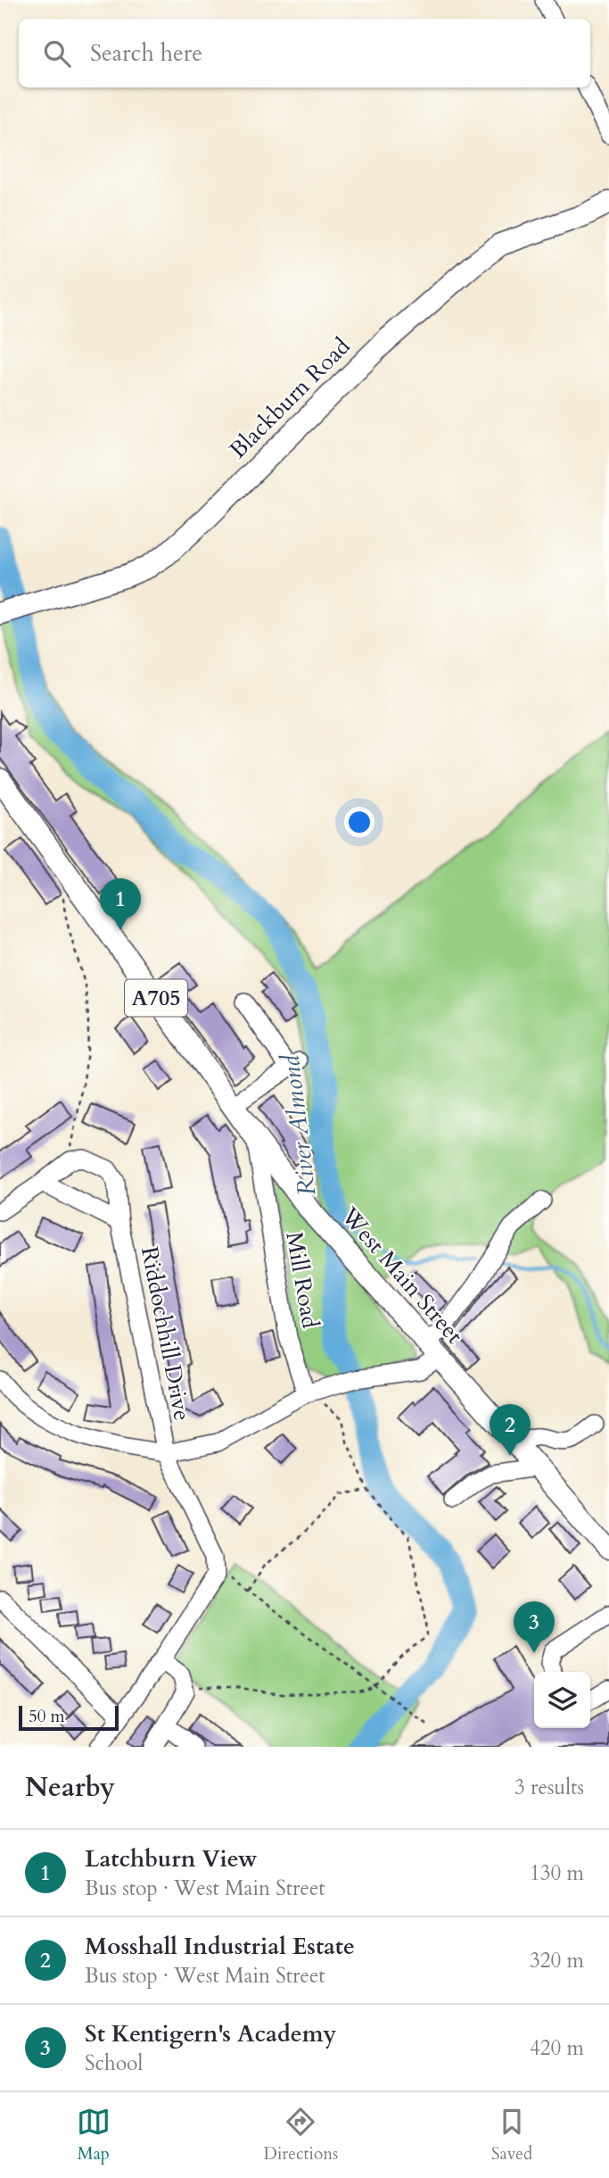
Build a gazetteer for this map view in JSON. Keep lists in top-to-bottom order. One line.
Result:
{"streets":{"main road":["Blackburn Road","A705","West Main Street"],"street":["Mill Road","Riddochhill Drive"]},"crossings":[["West Main Street","Mill Road"]],"water":["River Almond"],"scale_bar":"50 m","page":{"search":"Search here","pins":["1","2","3"],"scale":"50 m","heading":["Nearby","3 results"],"list":[{"mark":"1","name":"Latchburn View","note":"Bus stop · West Main Street","value":"130 m"},{"mark":"2","name":"Mosshall Industrial Estate","note":"Bus stop · West Main Street","value":"320 m"},{"mark":"3","name":"St Kentigern's Academy","note":"School","value":"420 m"}],"nav":["Map","Directions","Saved"]}}
